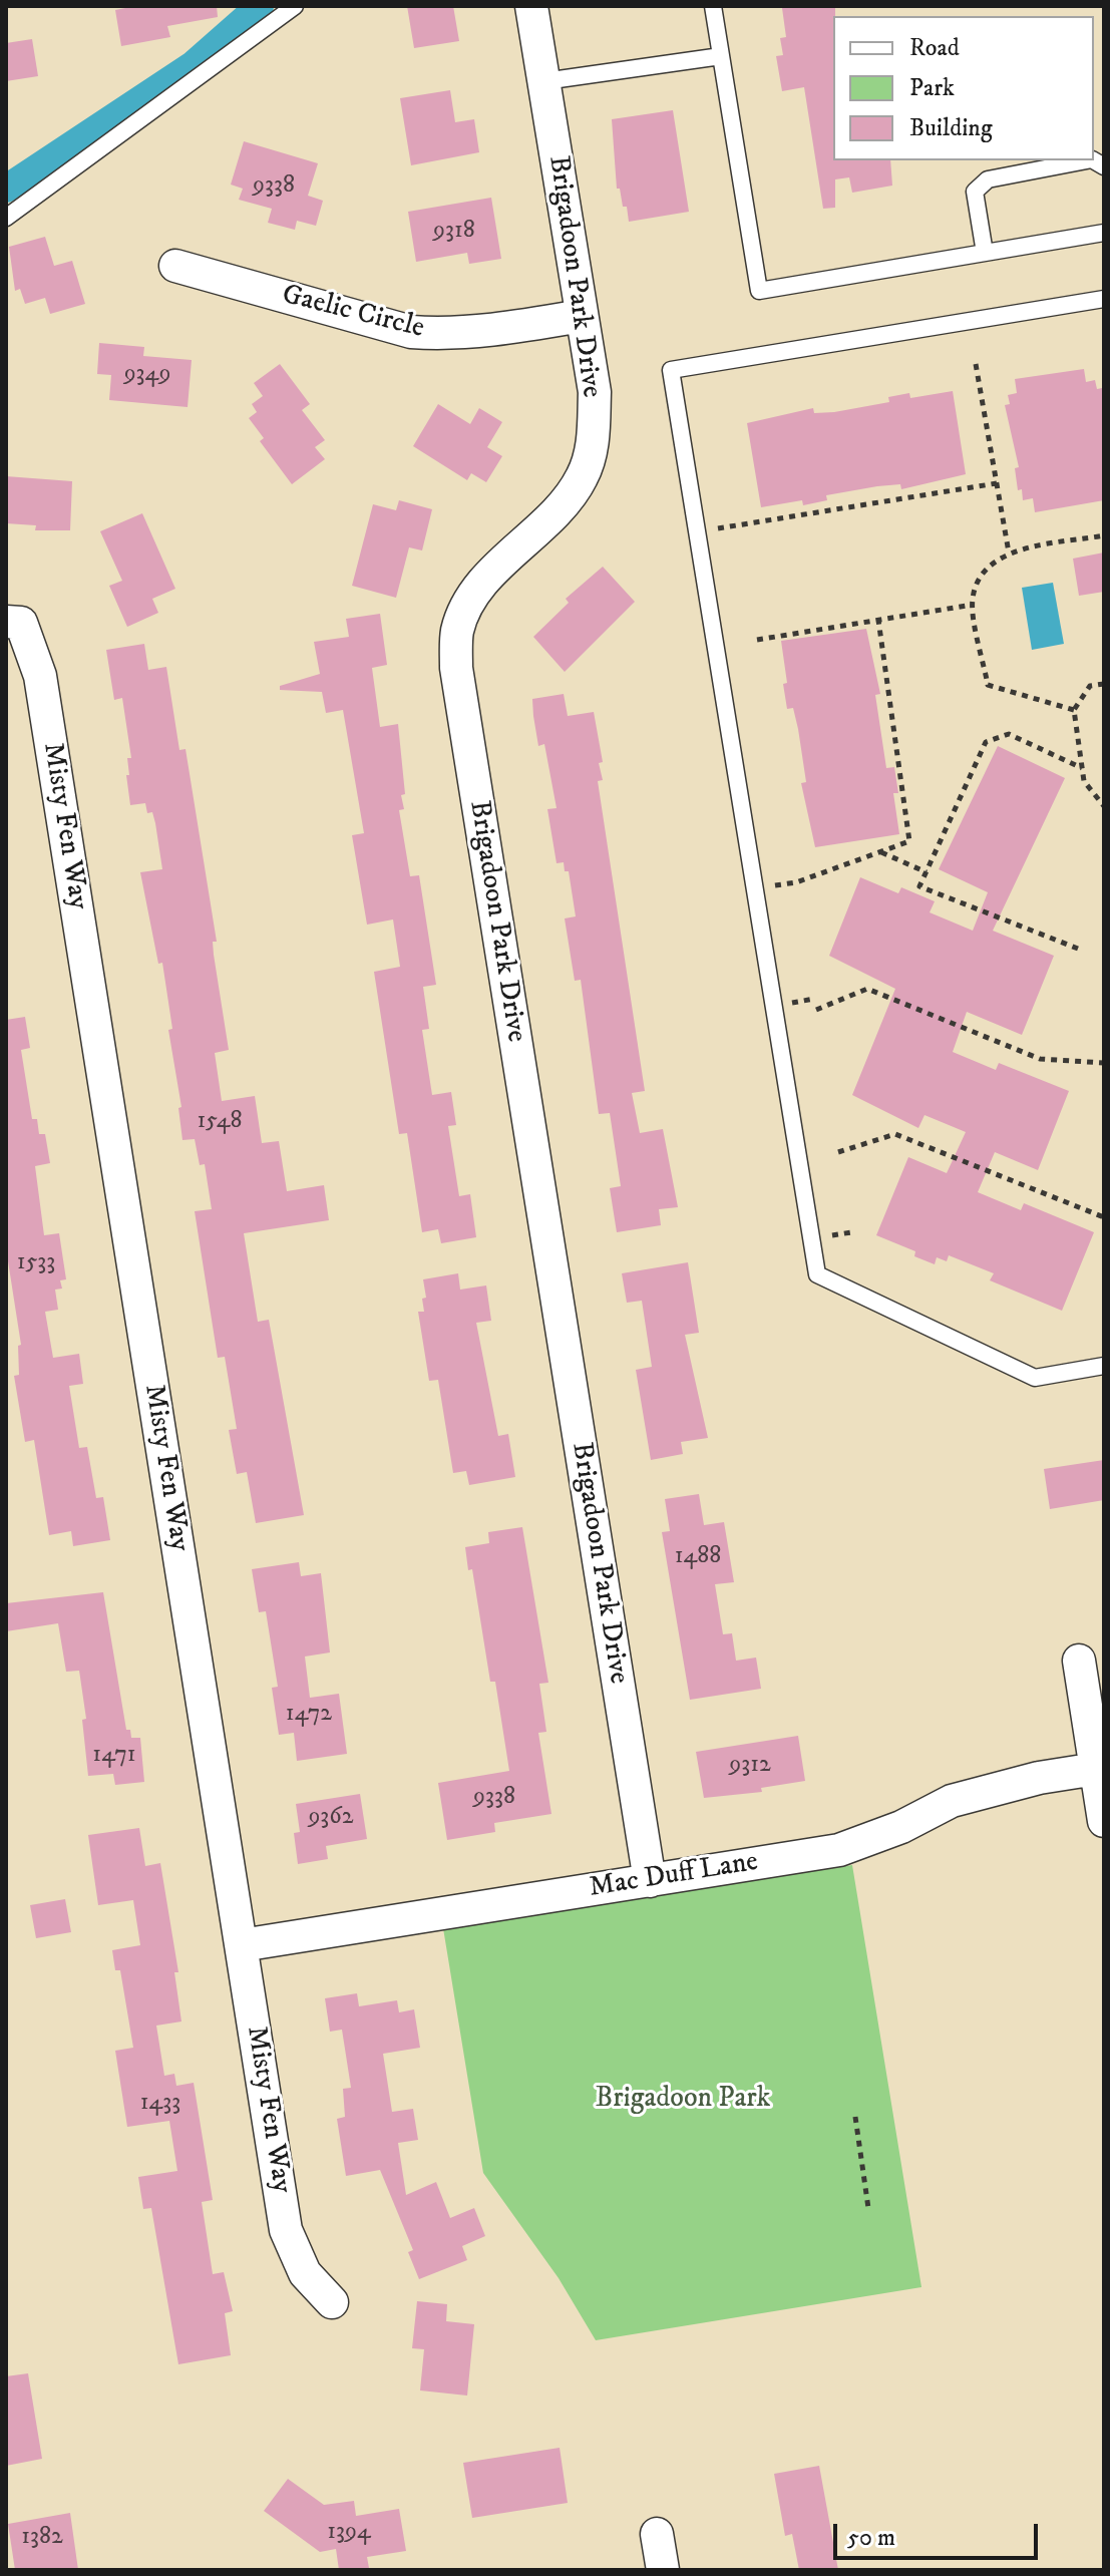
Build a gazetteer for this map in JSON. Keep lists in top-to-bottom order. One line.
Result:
{"streets":{"street":["Brigadoon Park Drive","Gaelic Circle","Misty Fen Way","Mac Duff Lane"]},"crossings":[["Brigadoon Park Drive","Gaelic Circle"],["Brigadoon Park Drive","Mac Duff Lane"],["Misty Fen Way","Mac Duff Lane"]],"parks":["Brigadoon Park"],"house_numbers":["9338","9318","9349","1548","1533","1488","1472","1471","9312","9338","9362","1433","1394","1382"],"legend":["Road","Park","Building"],"scale_bar":"50 m"}
